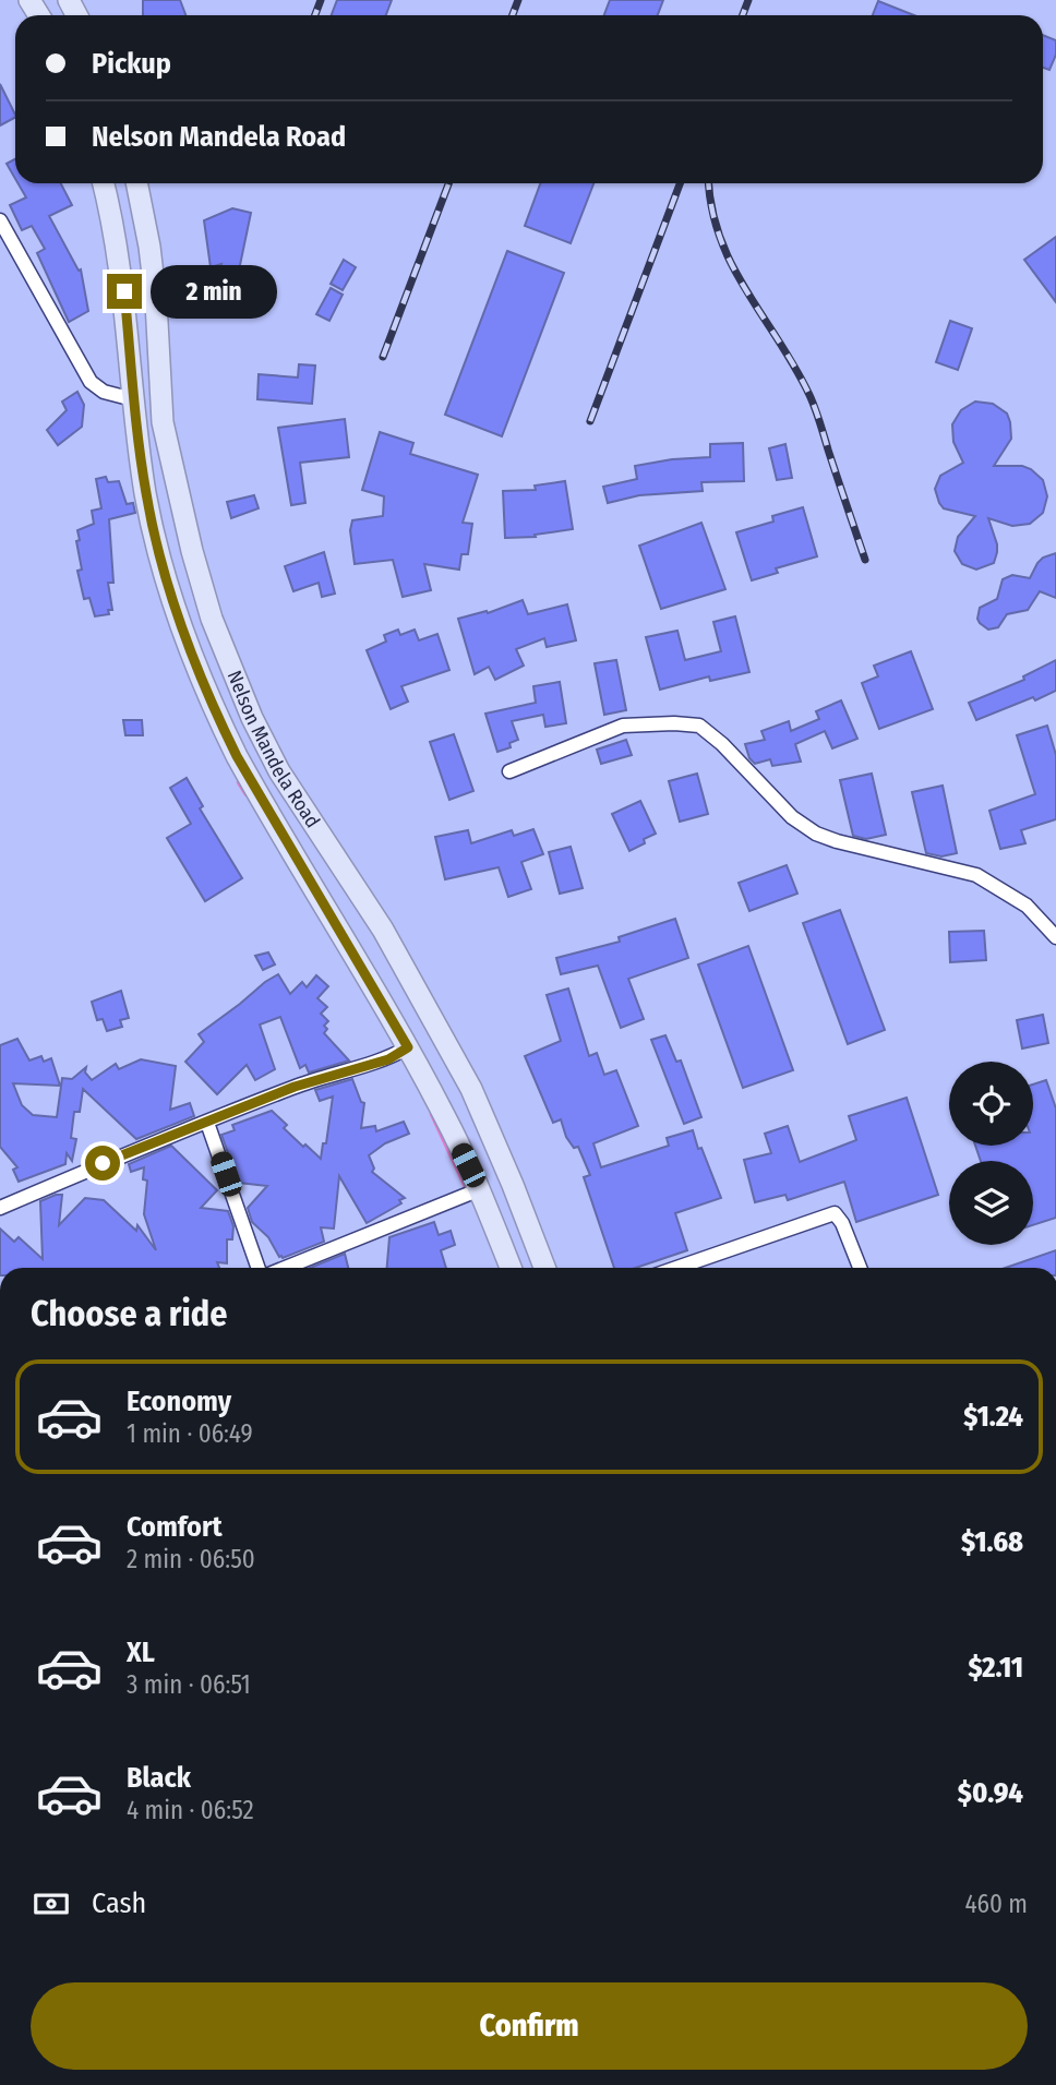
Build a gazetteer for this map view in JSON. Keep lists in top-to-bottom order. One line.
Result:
{"streets":{"main road":["Nelson Mandela Road"]},"page":{"banner":["Pickup","Nelson Mandela Road"],"bubble":"2 min","heading":"Choose a ride","list":[{"name":"Economy","note":"1 min · 06:49","value":"$1.24"},{"name":"Comfort","note":"2 min · 06:50","value":"$1.68"},{"name":"XL","note":"3 min · 06:51","value":"$2.11"},{"name":"Black","note":"4 min · 06:52","value":"$0.94"}],"pay":["Cash","460 m"],"buttons":"Confirm"}}
